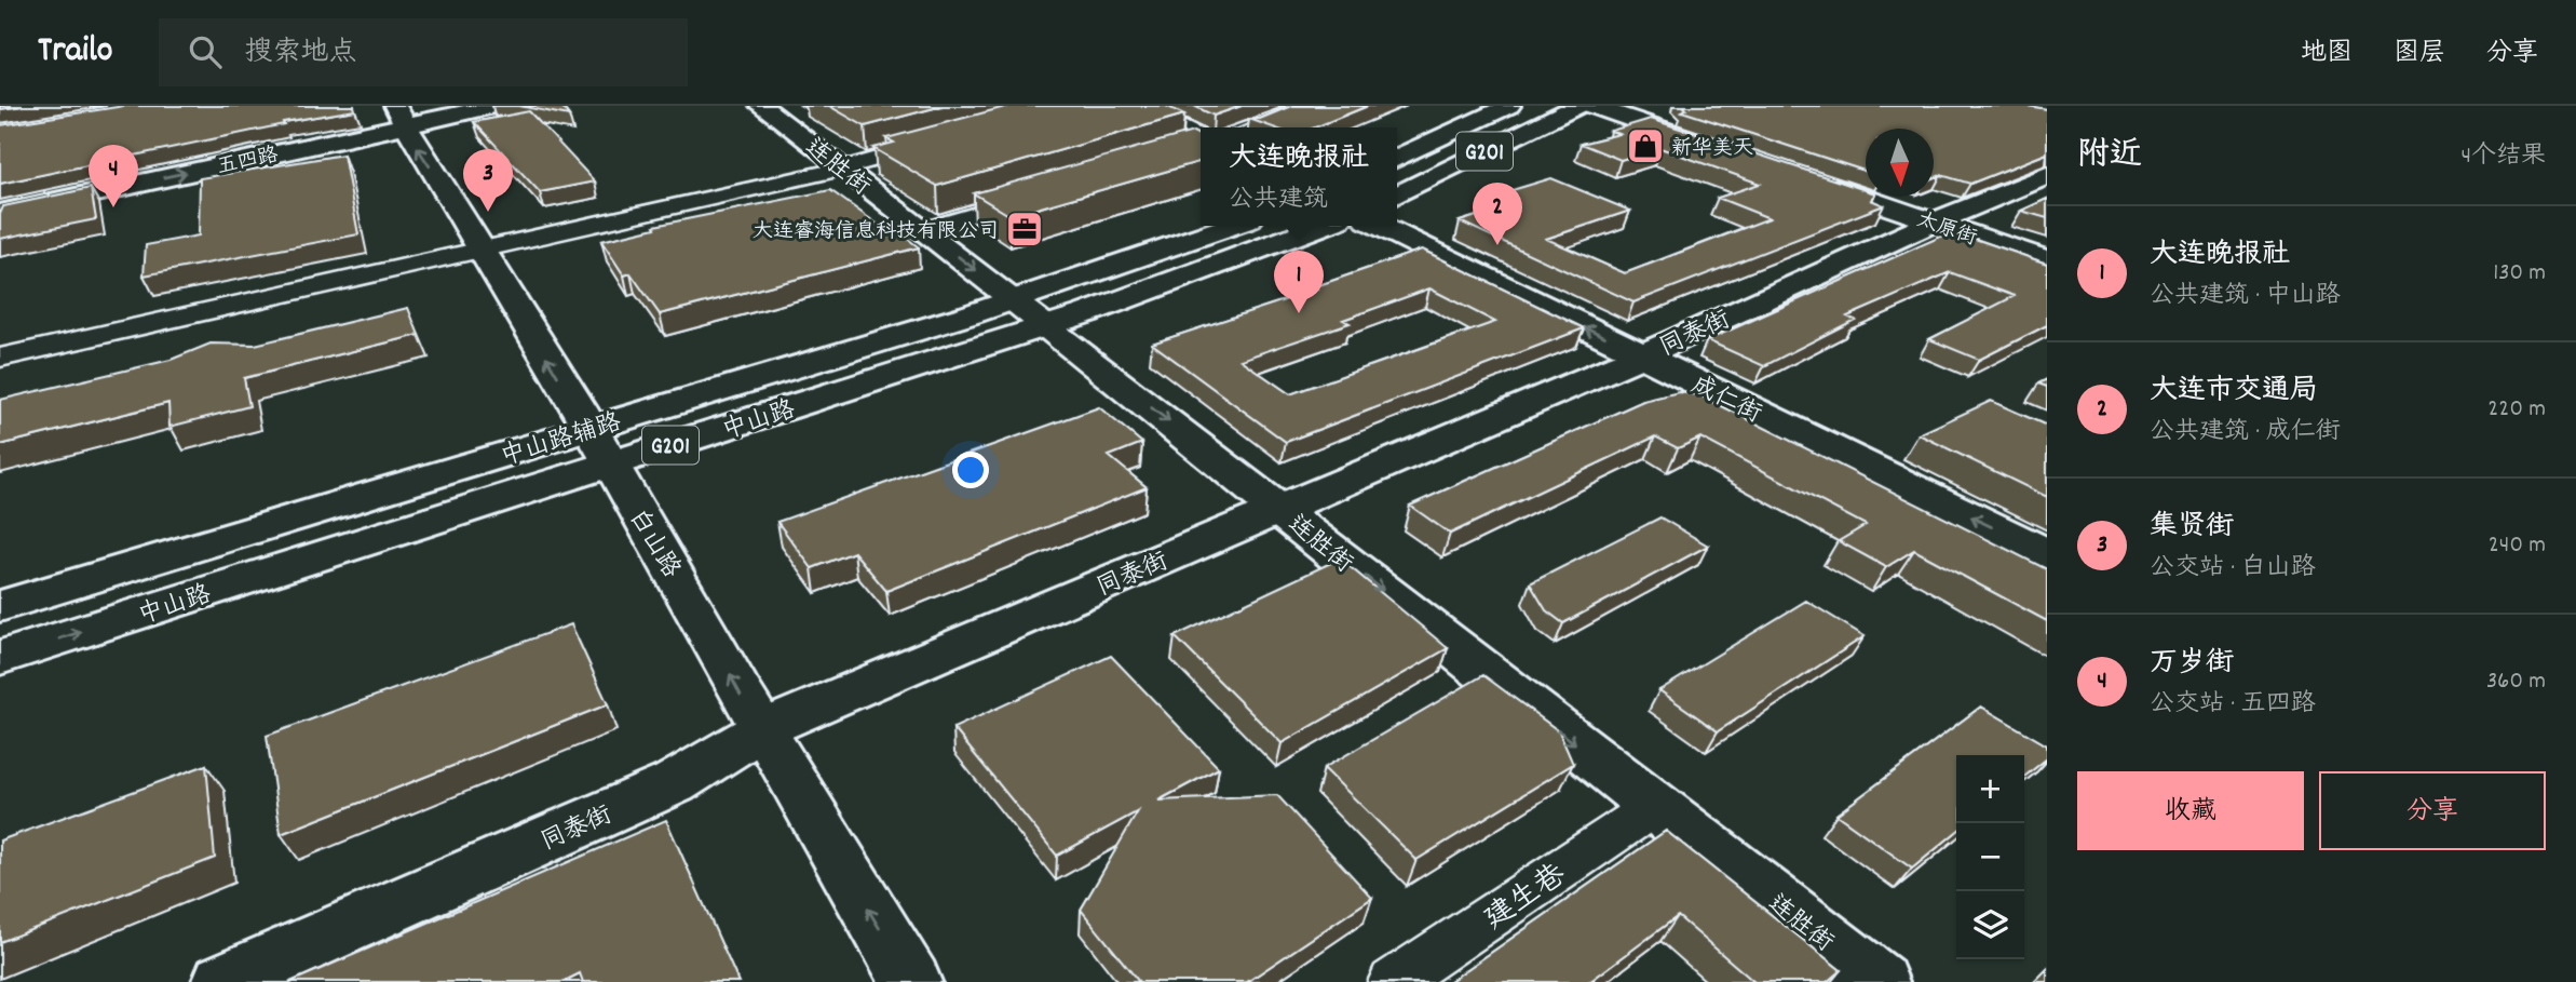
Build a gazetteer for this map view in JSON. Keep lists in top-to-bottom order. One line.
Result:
{"streets":{"main road":["G201","五四路","连胜街","太原街","同泰街","成仁街","中山路","中山路辅路","白山路"],"street":["建生巷"]},"crossings":[["五四路","白山路"],["连胜街","同泰街"],["连胜街","中山路"],["连胜街","建生巷"],["太原街","同泰街"],["同泰街","成仁街"],["同泰街","白山路"],["中山路","中山路辅路"],["中山路","白山路"],["中山路辅路","白山路"]],"one_way":["五四路","连胜街","成仁街","白山路"],"places":{"shop":["新华美天"],"office":["大连睿海信息科技有限公司"]},"north":"bottom","page":{"header":"Trailo","search":"搜索地点","nav":["地图","图层","分享"],"heading":["附近","4个结果"],"popup":["大连晚报社","公共建筑"],"pins":["4","3","2","1"],"list":[{"mark":"1","name":"大连晚报社","note":"公共建筑 · 中山路","value":"130 m"},{"mark":"2","name":"大连市交通局","note":"公共建筑 · 成仁街","value":"220 m"},{"mark":"3","name":"集贤街","note":"公交站 · 白山路","value":"240 m"},{"mark":"4","name":"万岁街","note":"公交站 · 五四路","value":"360 m"}],"buttons":["收藏","分享"],"map_buttons":["+","−"]}}
